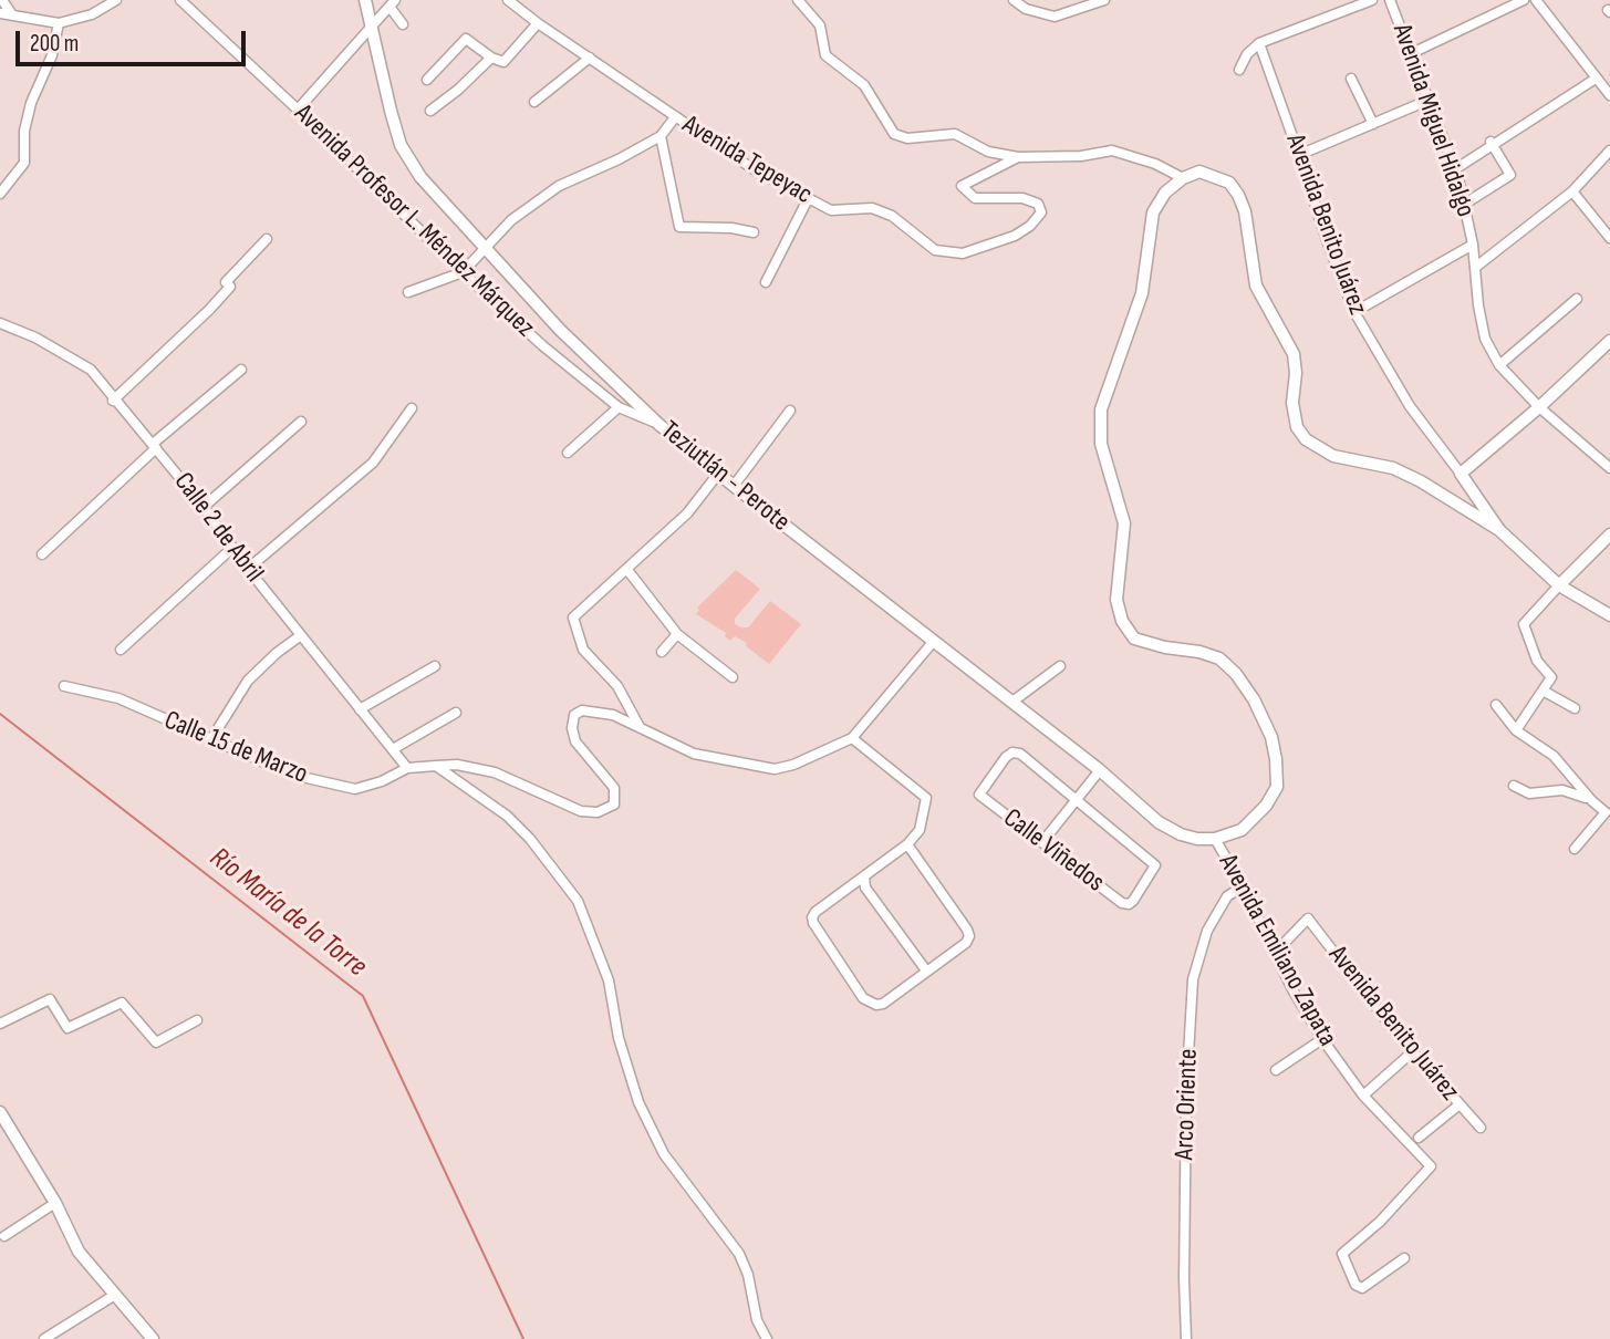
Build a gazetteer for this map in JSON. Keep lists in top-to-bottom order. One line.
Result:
{"streets":{"main road":["Avenida Benito Juárez","Teziutlán - Perote"],"street":["Avenida Miguel Hidalgo","Avenida Tepeyac","Avenida Profesor L. Méndez Márquez","Calle 2 de Abril","Calle 15 de Marzo","Calle Viñedos","Avenida Emiliano Zapata","Arco Oriente"]},"crossings":[["Avenida Profesor L. Méndez Márquez","Teziutlán - Perote"],["Avenida Benito Juárez","Avenida Emiliano Zapata"],["Teziutlán - Perote","Avenida Emiliano Zapata"],["Calle 2 de Abril","Calle 15 de Marzo"],["Avenida Emiliano Zapata","Arco Oriente"]],"water":["Río María de la Torre"],"scale_bar":"200 m"}
